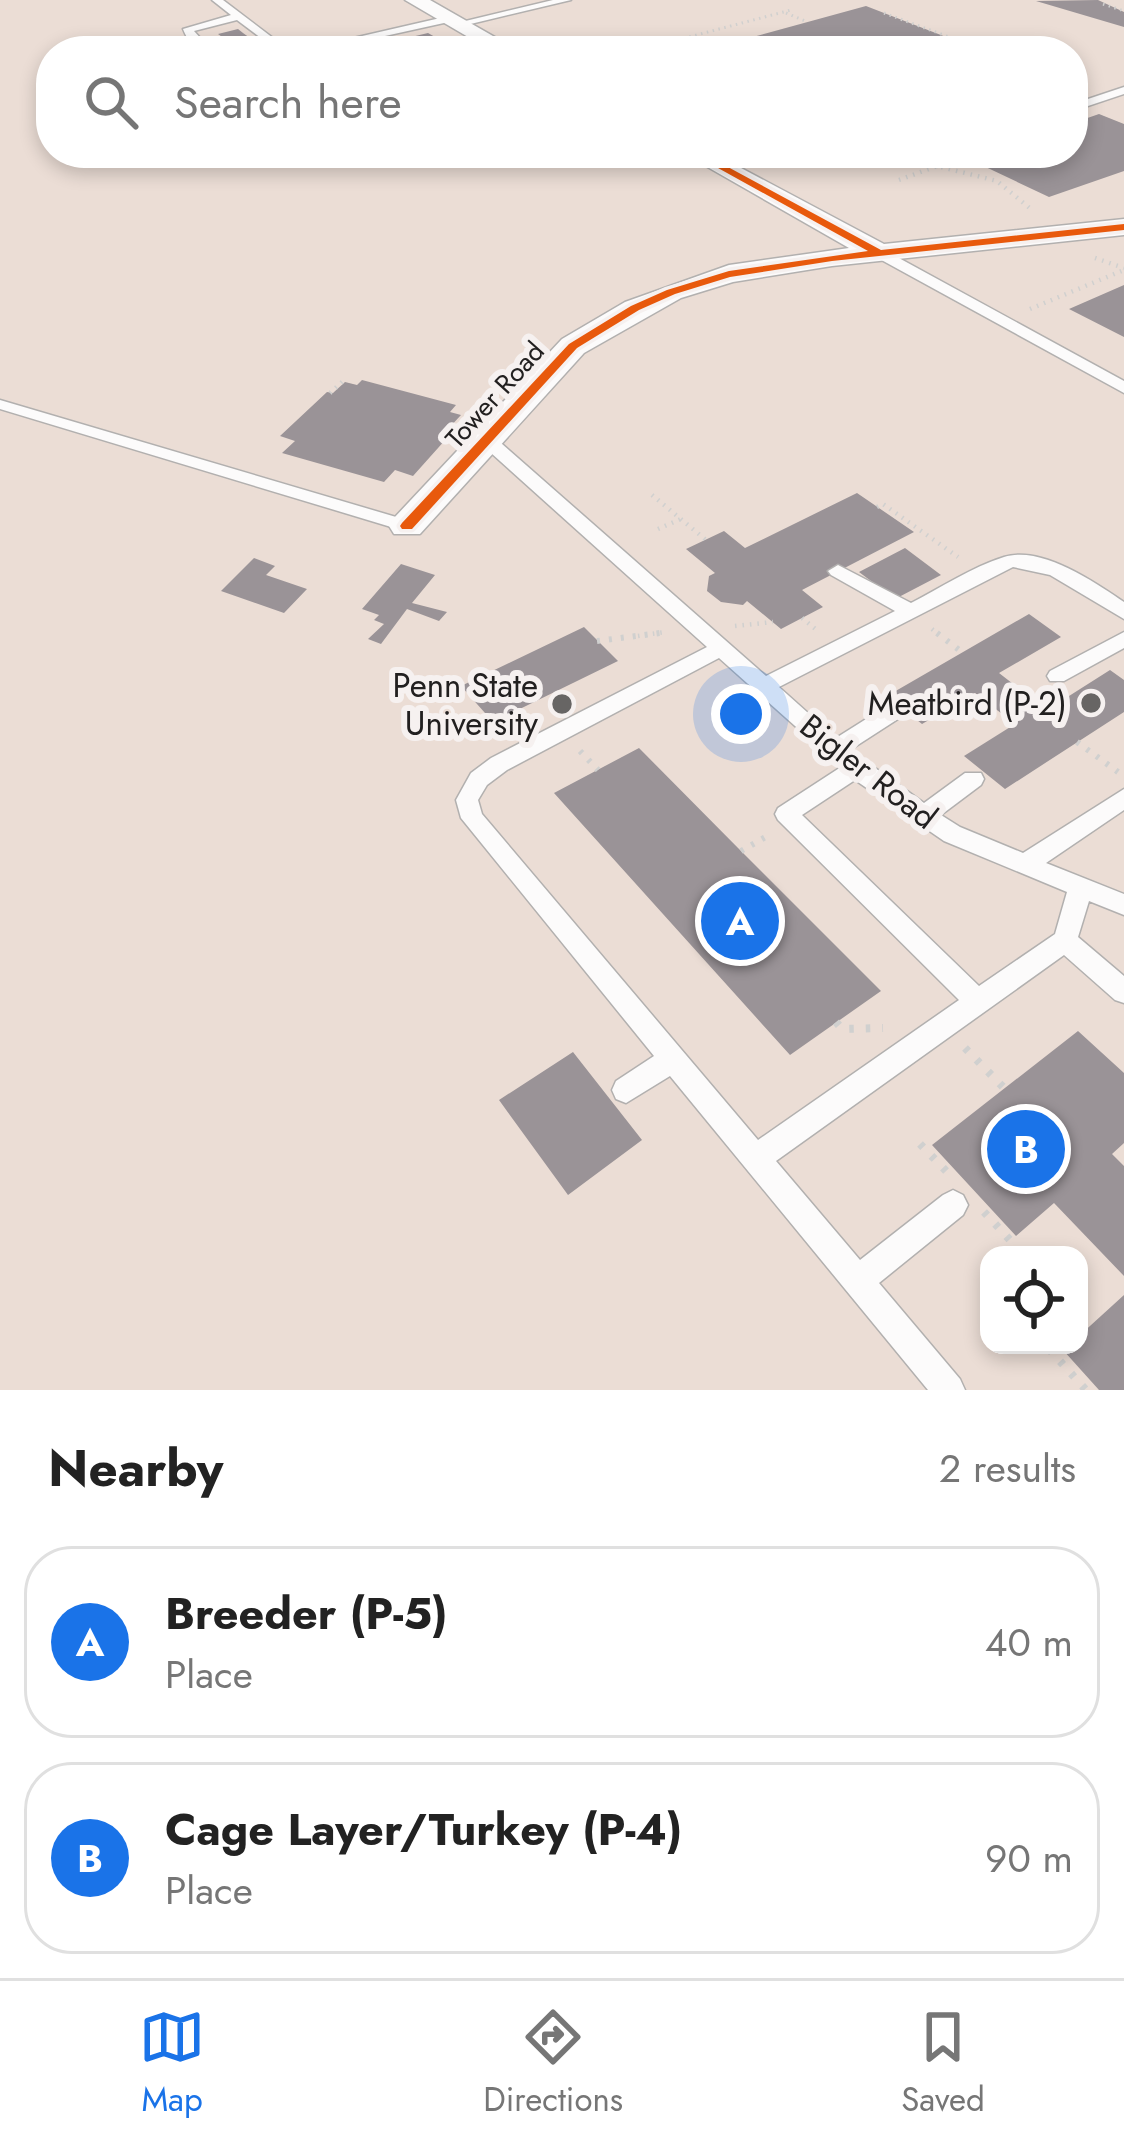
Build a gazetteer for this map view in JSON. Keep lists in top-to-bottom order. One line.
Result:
{"streets":{"street":["Tower Road"],"lane":["Bigler Road"]},"crossings":[["Tower Road","Bigler Road"]],"places":["Meatbird (P-2)","Penn State University"],"page":{"search":"Search here","pins":["A","B"],"heading":["Nearby","2 results"],"list":[{"mark":"A","name":"Breeder (P-5)","note":"Place","value":"40 m"},{"mark":"B","name":"Cage Layer/Turkey (P-4)","note":"Place","value":"90 m"}],"nav":["Map","Directions","Saved"]}}
